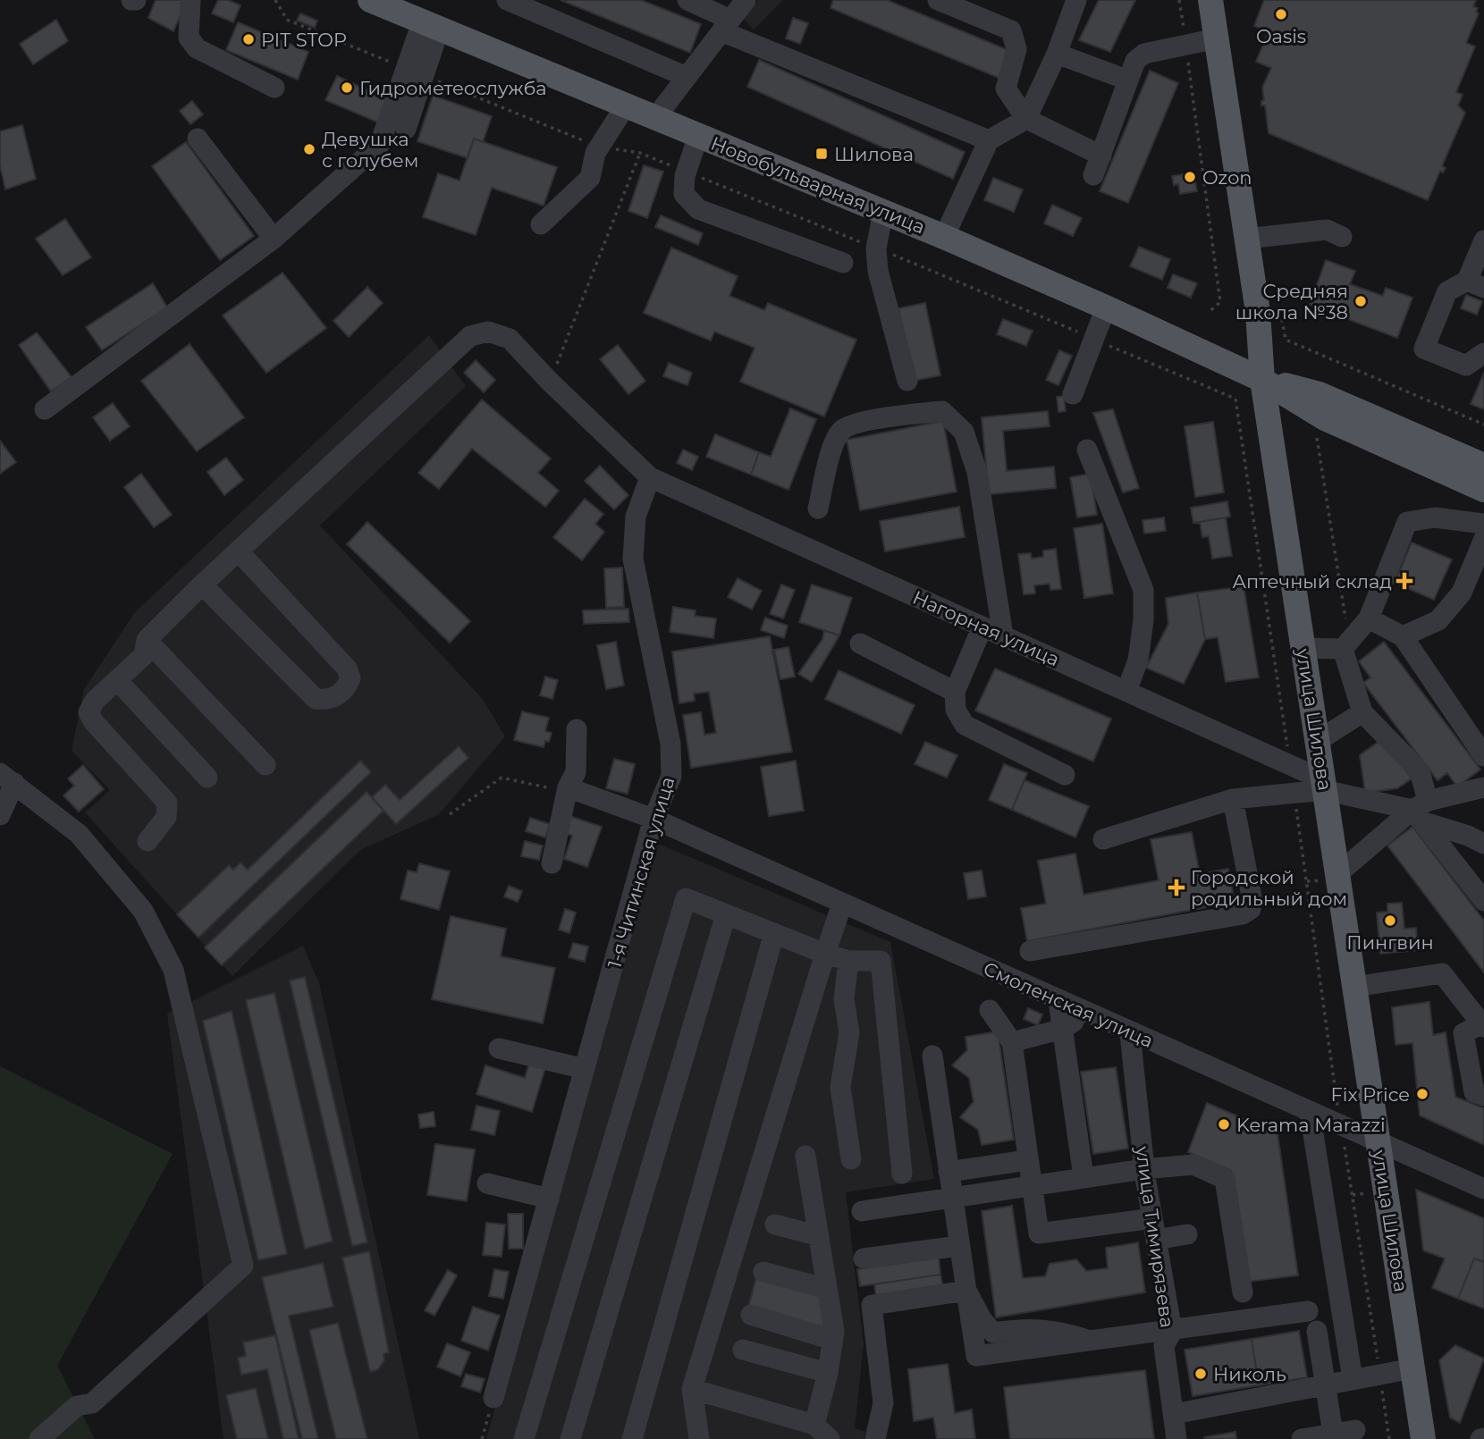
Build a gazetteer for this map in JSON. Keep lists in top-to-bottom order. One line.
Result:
{"streets":{"main road":["Новобульварная улица","улица Шилова"],"street":["Нагорная улица","1-я Читинская улица","Смоленская улица","улица Тимирязева"]},"crossings":[["Новобульварная улица","улица Шилова"],["Нагорная улица","улица Шилова"],["Нагорная улица","1-я Читинская улица"],["улица Шилова","Смоленская улица"],["1-я Читинская улица","Смоленская улица"],["Смоленская улица","улица Тимирязева"]],"places":{"other":["Oasis","PIT STOP","Гидрометеослужба","Девушка с голубем","Ozon","Средняя школа №38","Пингвин","Fix Price","Kerama Marazzi","Николь"],"transit":["Шилова"],"health":["Аптечный склад","Городской родильный дом"]}}
